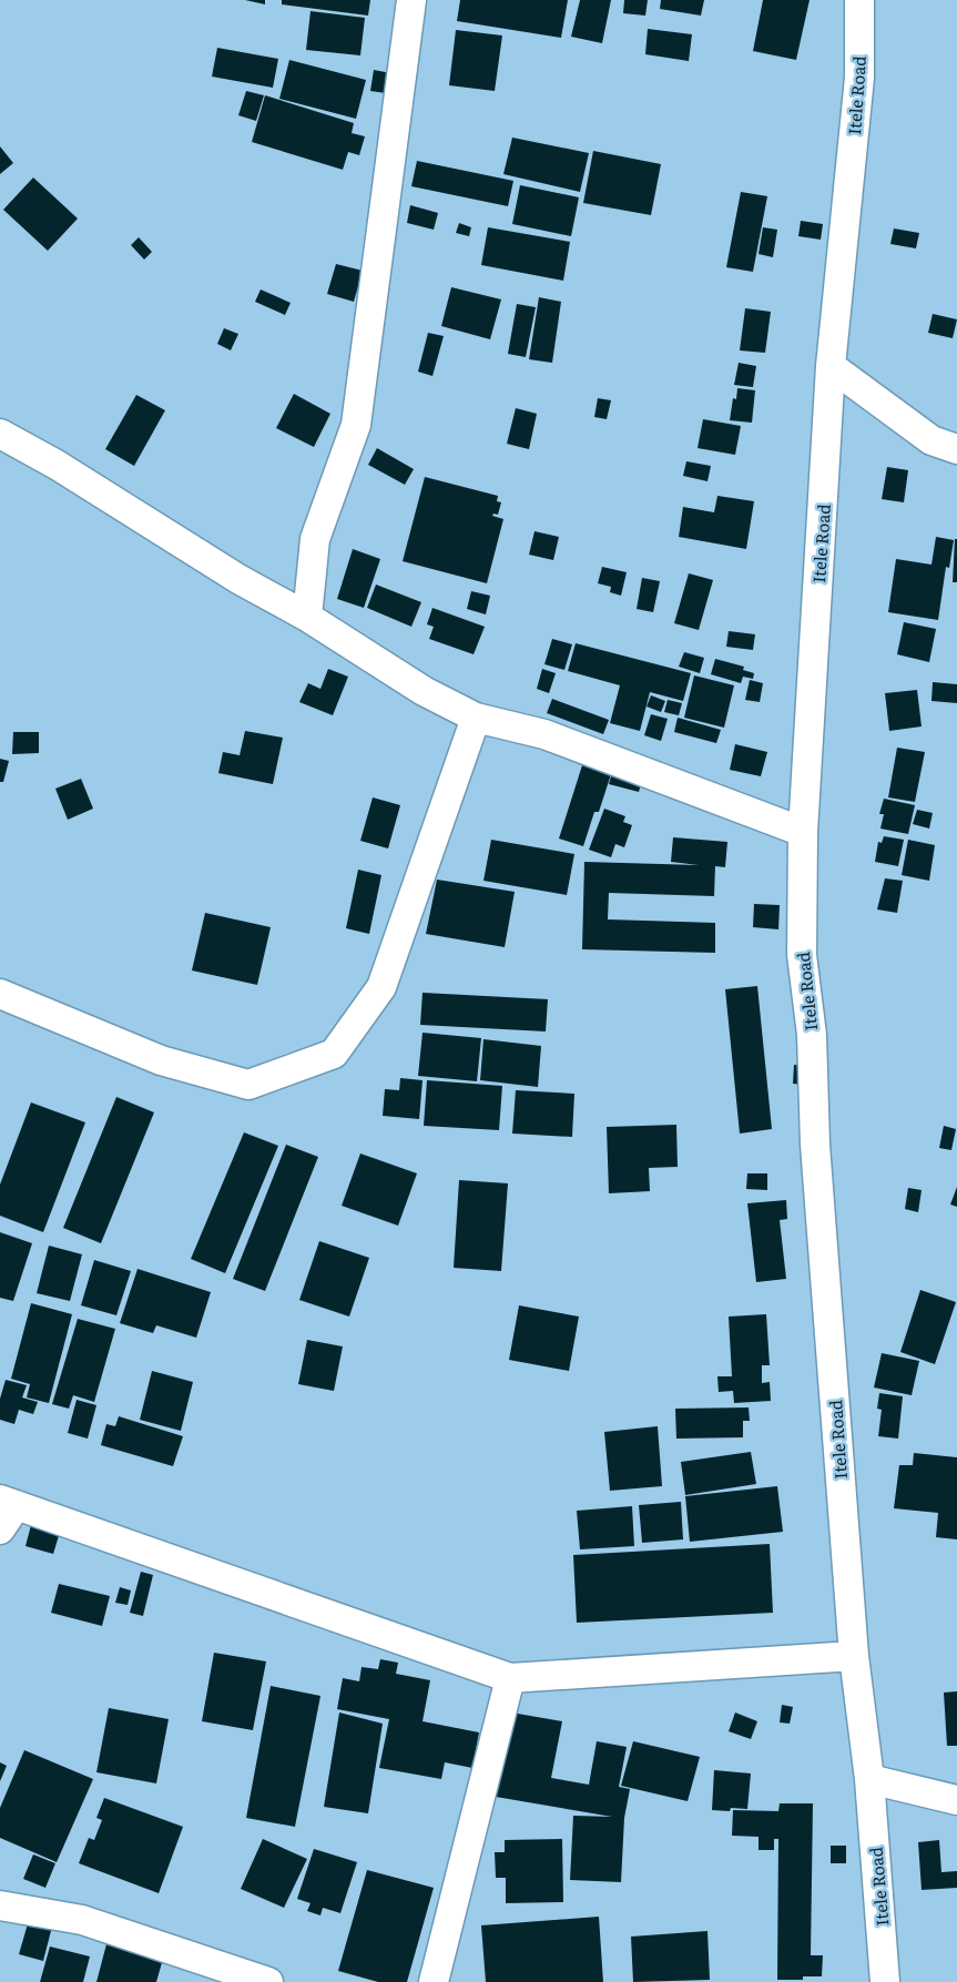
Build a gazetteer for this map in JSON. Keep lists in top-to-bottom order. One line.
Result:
{"streets":{"street":["Itele Road"]}}
